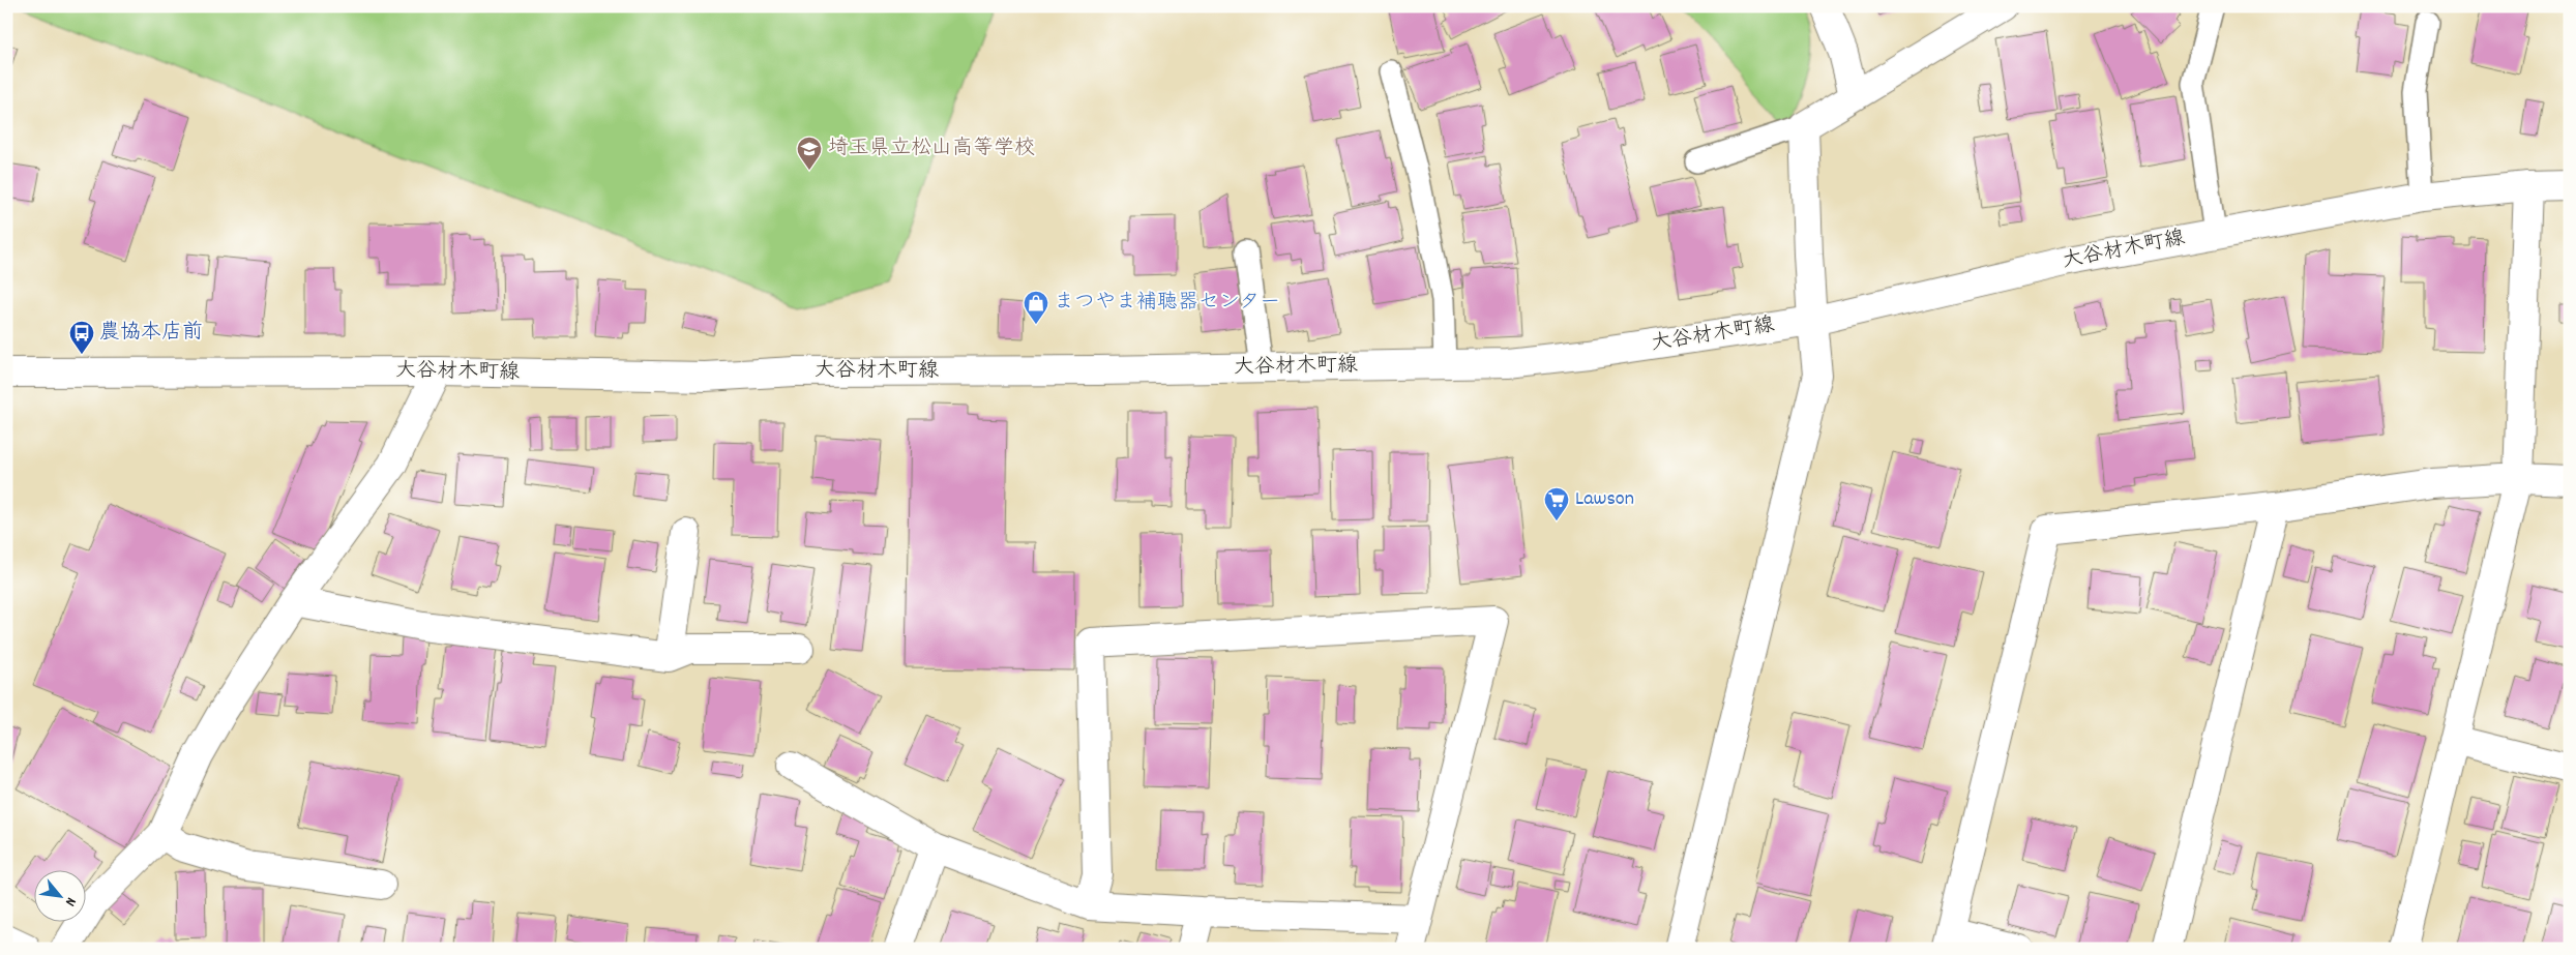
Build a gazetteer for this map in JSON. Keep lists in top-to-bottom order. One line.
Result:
{"streets":{"street":["大谷材木町線"]},"places":{"school or university":["埼玉県立松山高等学校"],"shop":["まつやま補聴器センター"],"bus stop":["農協本店前"],"supermarket":["Lawson"]},"north":"bottom right"}
